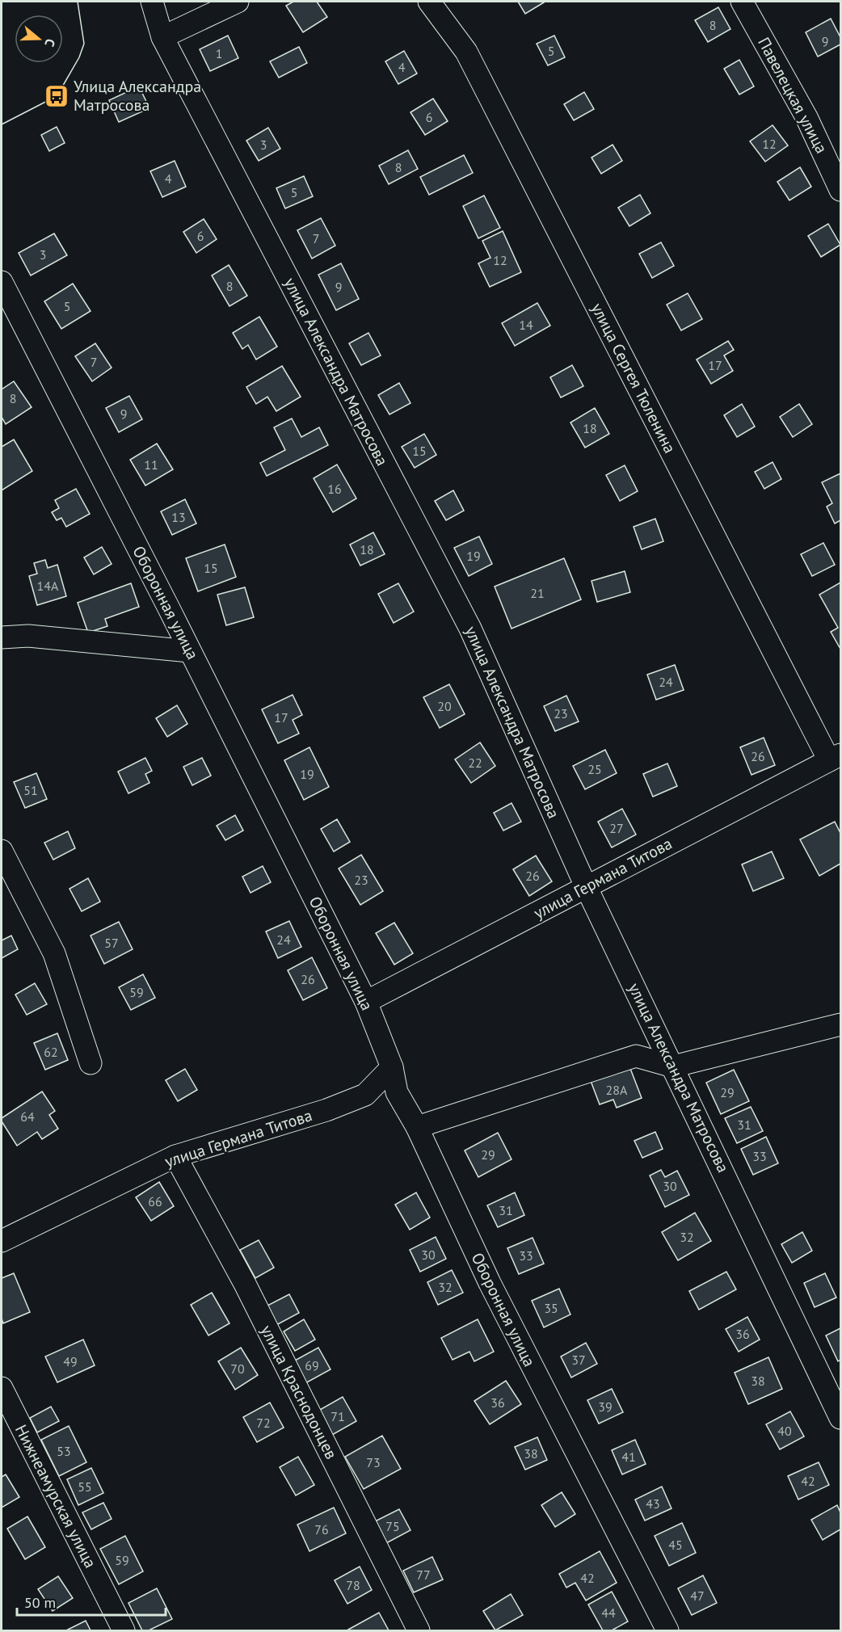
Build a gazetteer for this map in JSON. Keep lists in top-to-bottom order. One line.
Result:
{"streets":{"street":["Павелецкая улица","улица Александра Матросова","улица Сергея Тюленина","Оборонная улица","улица Германа Титова","улица Краснодонцев","Нижнеамурская улица"]},"crossings":[["улица Александра Матросова","улица Германа Титова"],["улица Сергея Тюленина","улица Германа Титова"],["Оборонная улица","улица Германа Титова"],["улица Германа Титова","улица Краснодонцев"]],"places":{"bus stop":["Улица Александра Матросова"]},"house_numbers":["8","9","5","1","4","6","12","3","8","4","5","6","7","3","12","8","9","5","14","7","17","8","9","18","15","11","16","13","18","19","15","14А","21","24","20","23","17","26","22","25","19","51","27","26","23","24","57","26","59","62","28А","29","64","31","29","33","30","66","31","32","30","33","32","35","36","37","49","69","70","38","36","39","71","72","40","53","38","41","73","42","55","43","75","76","45","59","77","42","78","47","44"],"scale_bar":"50 m","north":"right"}
